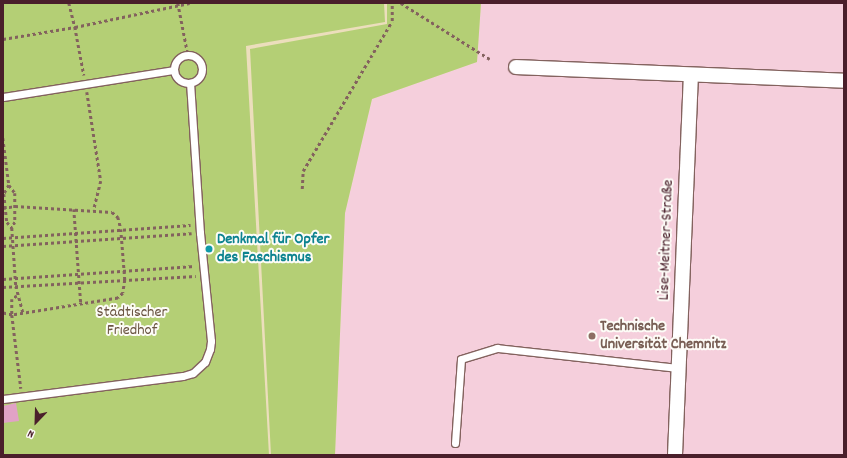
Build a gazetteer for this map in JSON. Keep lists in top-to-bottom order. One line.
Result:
{"streets":{"street":["Lise-Meitner-Straße"]},"parks":["Städtischer Friedhof"],"places":["Denkmal für Opfer des Faschismus","Technische Universität Chemnitz"],"north":"bottom left"}
